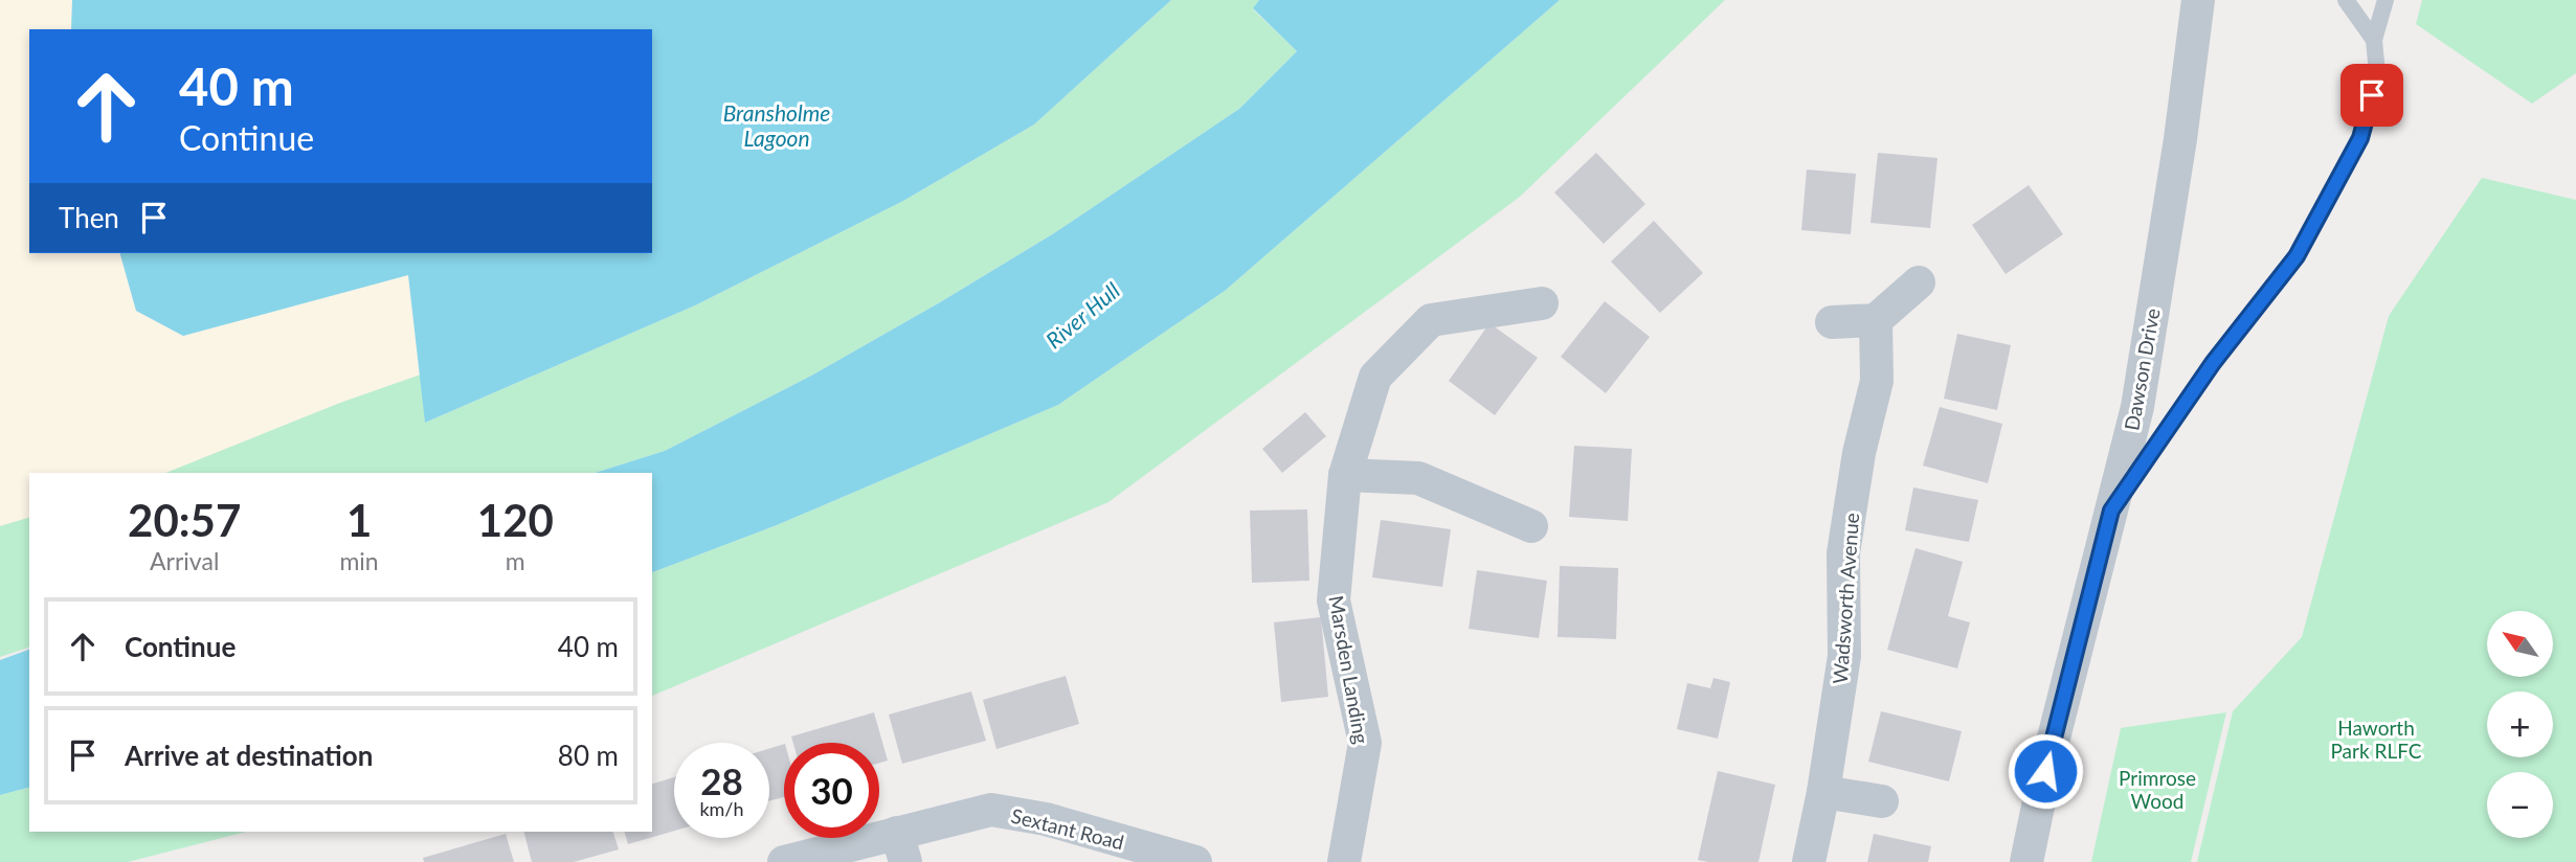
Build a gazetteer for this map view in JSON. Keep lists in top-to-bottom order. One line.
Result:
{"streets":{"street":["Dawson Drive","Wadsworth Avenue","Marsden Landing","Sextant Road"]},"water":["Bransholme Lagoon","River Hull"],"parks":["Haworth Park RLFC","Primrose Wood"],"north":"top left","page":{"turn":["40 m","Continue"],"then":"Then","eta":["20:57","Arrival","1","min","120","m"],"list":[{"name":"Continue","value":"40 m"},{"name":"Arrive at destination","value":"80 m"}],"map_buttons":["+","−"],"speed":"28 km/h","limit":"30"}}
